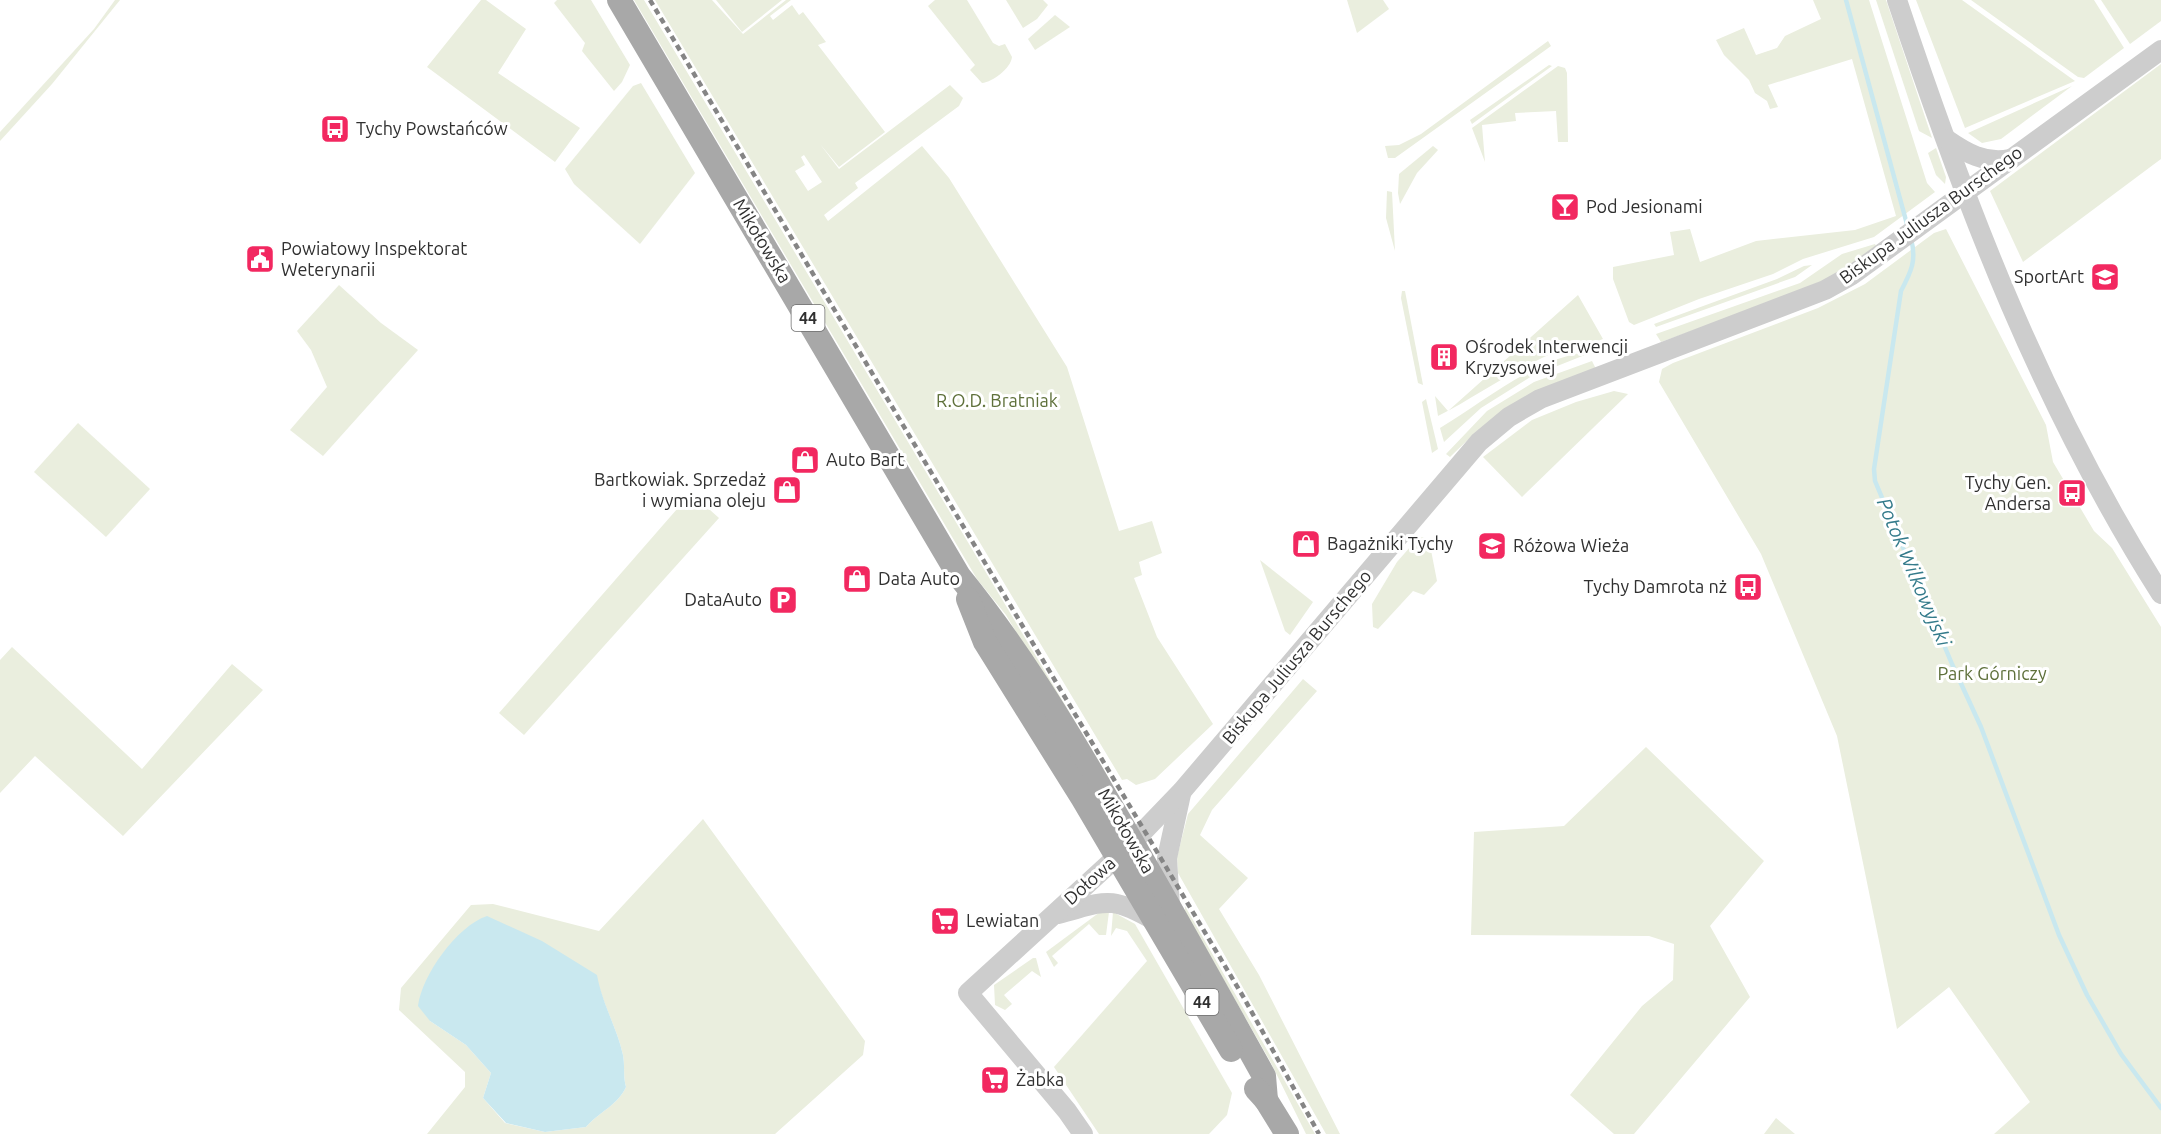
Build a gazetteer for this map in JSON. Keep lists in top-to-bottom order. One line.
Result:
{"streets":{"main road":["Mikołowska","44"],"street":["Biskupa Juliusza Burschego","Dołowa"]},"crossings":[["Biskupa Juliusza Burschego","Mikołowska"],["Biskupa Juliusza Burschego","Dołowa"],["Mikołowska","Dołowa"]],"water":["Potok Wilkowyjski"],"parks":["R.O.D. Bratniak","Park Górniczy"],"places":{"bus stop":["Tychy Powstańców","Tychy Gen. Andersa","Tychy Damrota nż"],"bar":["Pod Jesionami"],"public building":["Powiatowy Inspektorat Weterynarii"],"school or university":["SportArt","Różowa Wieża"],"building":["Ośrodek Interwencji Kryzysowej"],"shop":["Auto Bart","Bartkowiak. Sprzedaż i wymiana oleju","Bagażniki Tychy","Data Auto"],"parking":["DataAuto"],"supermarket":["Lewiatan","Żabka"]}}
